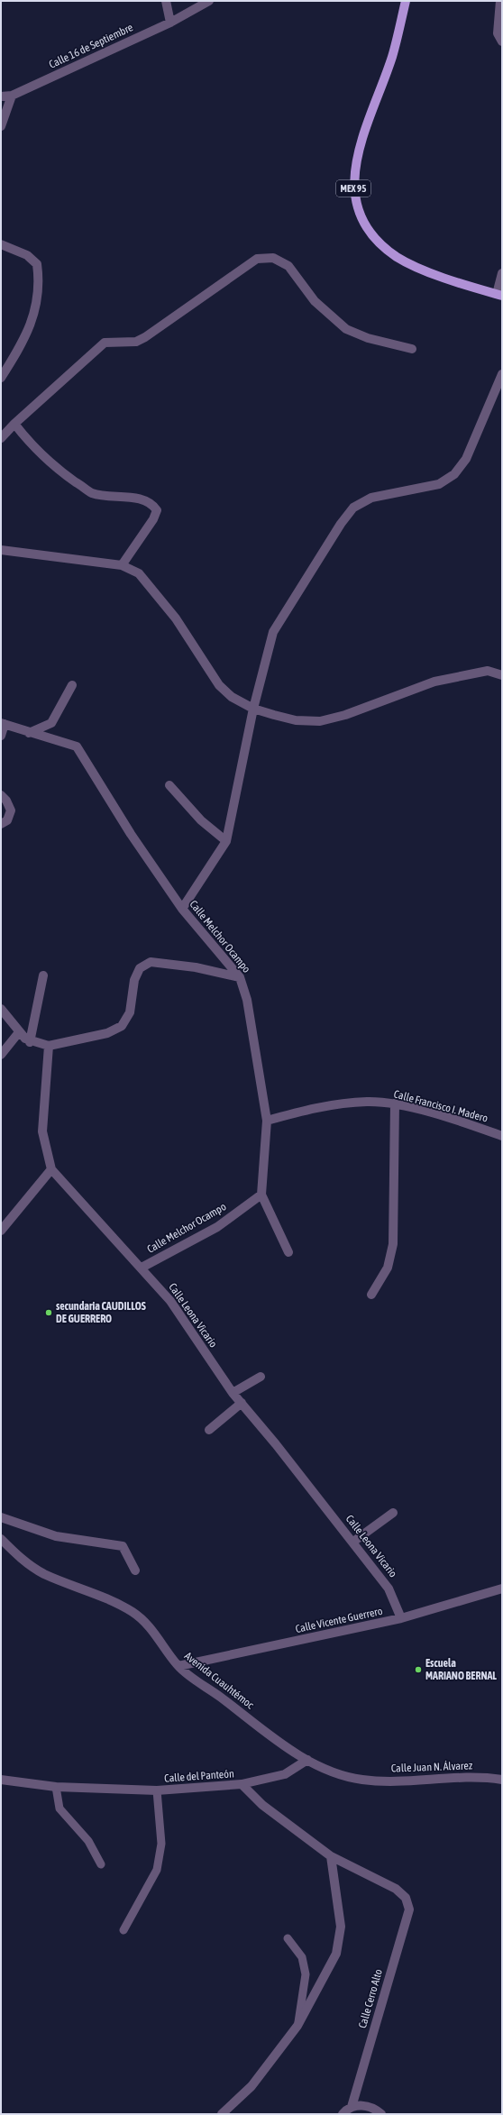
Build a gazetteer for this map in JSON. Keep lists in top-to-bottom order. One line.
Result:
{"streets":{"main road":["MEX 95"],"street":["Calle 16 de Septiembre","Calle Melchor Ocampo","Calle Francisco I. Madero","Calle Leona Vicario","Calle Vicente Guerrero","Avenida Cuauhtémoc","Calle Juan N. Álvarez","Calle del Panteón","Calle Cerro Alto"]},"crossings":[["Calle Melchor Ocampo","Calle Francisco I. Madero"],["Calle Melchor Ocampo","Calle Leona Vicario"],["Calle Leona Vicario","Calle Vicente Guerrero"],["Calle Vicente Guerrero","Avenida Cuauhtémoc"],["Avenida Cuauhtémoc","Calle Juan N. Álvarez"],["Calle del Panteón","Calle Cerro Alto"]],"places":["secundaria CAUDILLOS DE GUERRERO","Escuela MARIANO BERNAL"]}
